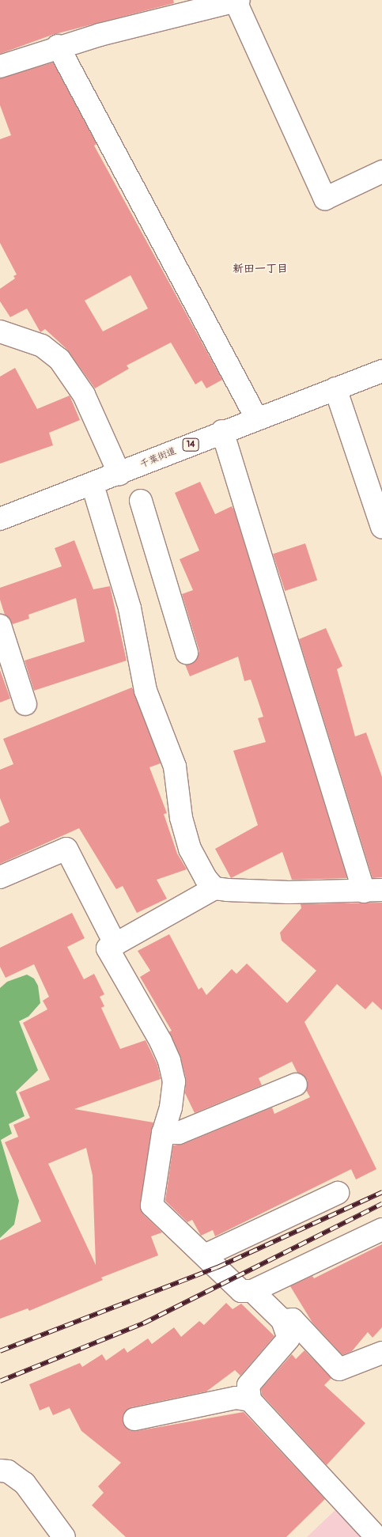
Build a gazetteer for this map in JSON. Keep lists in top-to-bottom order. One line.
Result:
{"streets":{"main road":["14","千葉街道"]},"districts":["新田一丁目"]}
